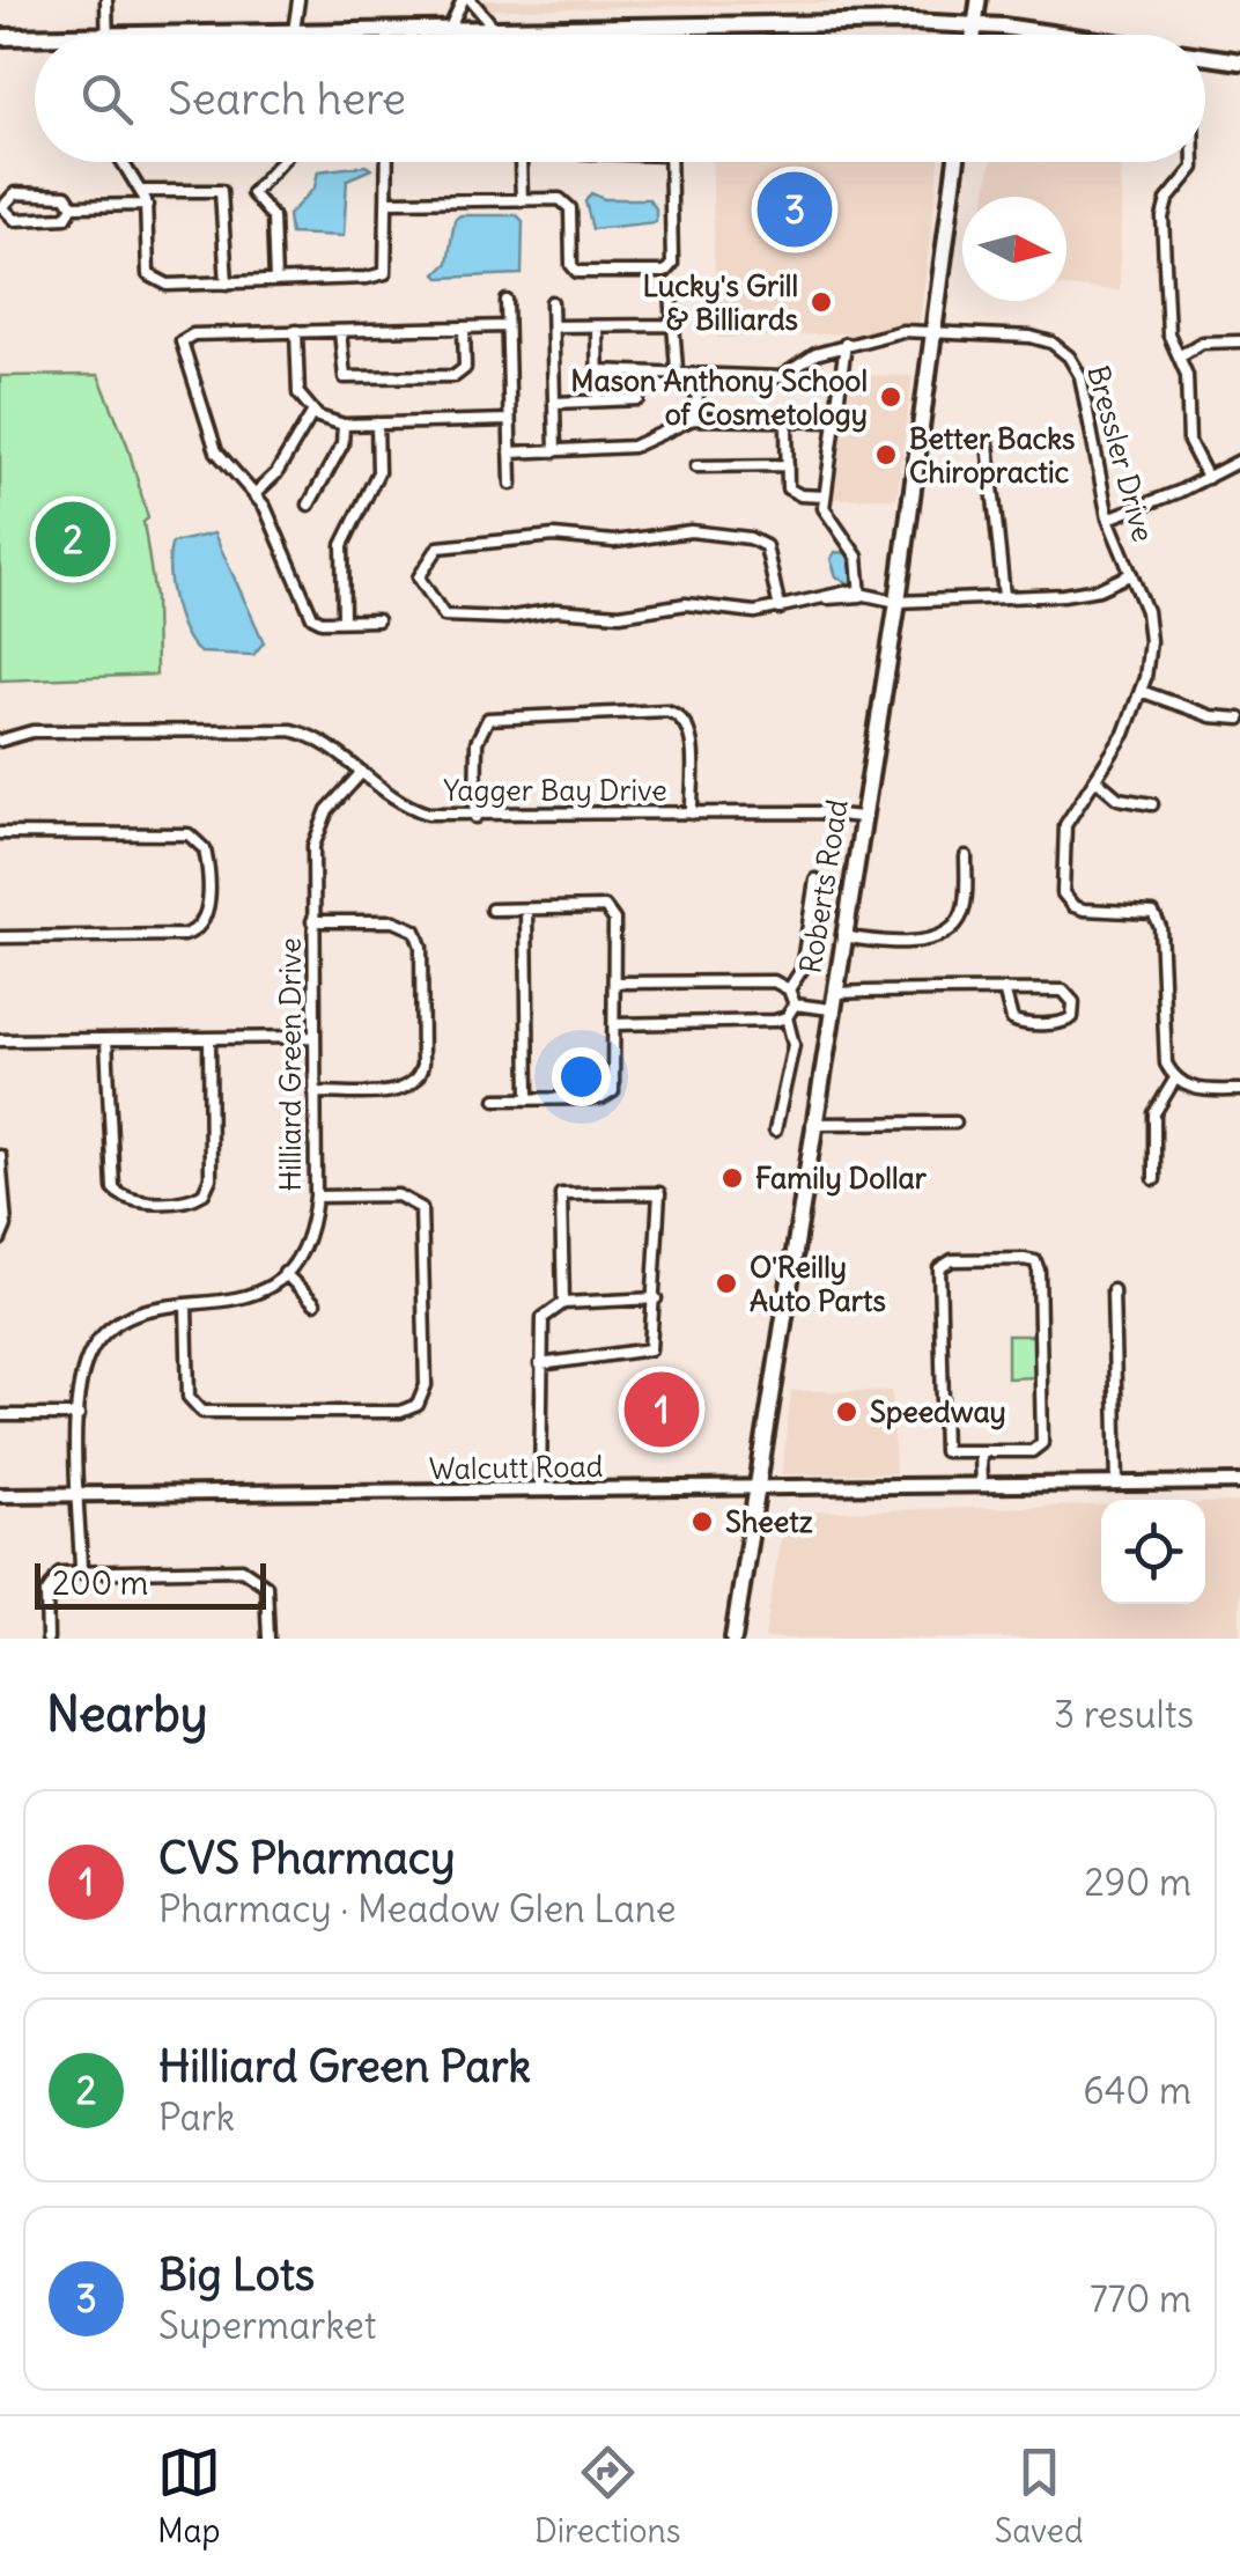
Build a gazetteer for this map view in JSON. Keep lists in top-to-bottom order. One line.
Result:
{"streets":{"main road":["Roberts Road"],"street":["Bressler Drive","Yagger Bay Drive","Hilliard Green Drive","Walcutt Road"]},"crossings":[["Bressler Drive","Roberts Road"],["Yagger Bay Drive","Roberts Road"],["Yagger Bay Drive","Hilliard Green Drive"],["Roberts Road","Walcutt Road"]],"places":["Lucky's Grill & Billiards","Mason Anthony School of Cosmetology","Better Backs Chiropractic","Family Dollar","O'Reilly Auto Parts","Speedway","Sheetz"],"scale_bar":"200 m","north":"right","page":{"search":"Search here","pins":["3","2","1"],"scale":"200 m","heading":["Nearby","3 results"],"list":[{"mark":"1","name":"CVS Pharmacy","note":"Pharmacy · Meadow Glen Lane","value":"290 m"},{"mark":"2","name":"Hilliard Green Park","note":"Park","value":"640 m"},{"mark":"3","name":"Big Lots","note":"Supermarket","value":"770 m"}],"nav":["Map","Directions","Saved"]}}
